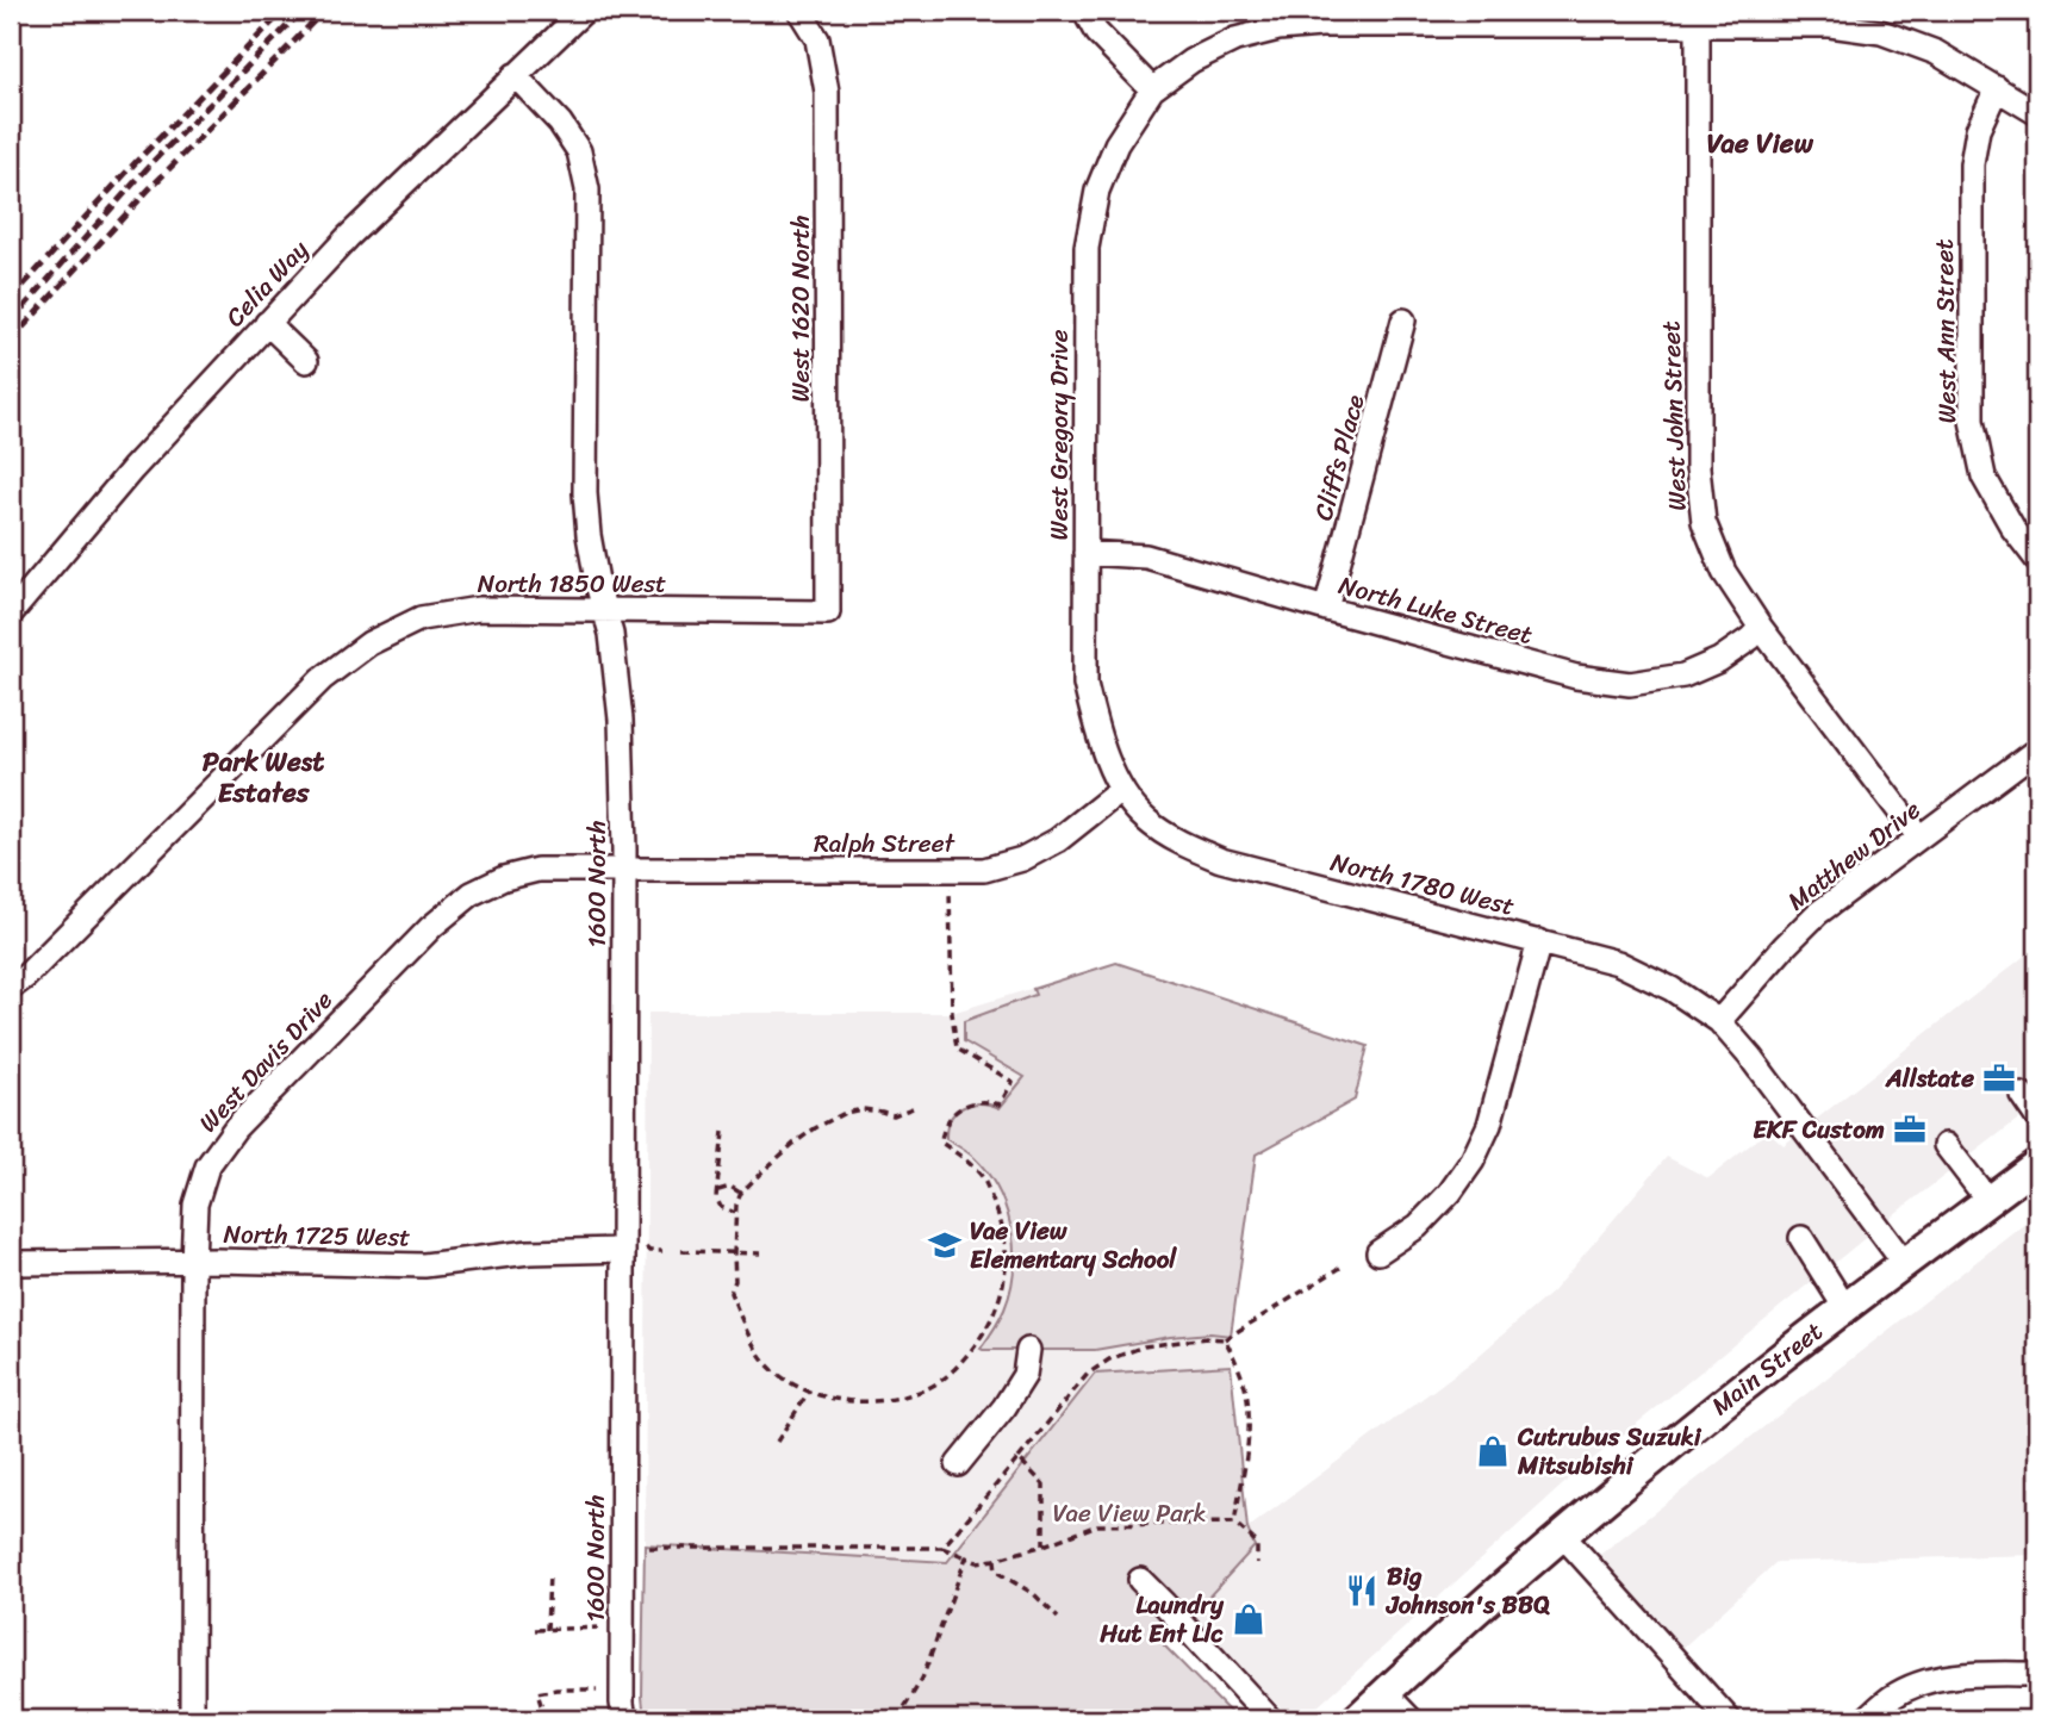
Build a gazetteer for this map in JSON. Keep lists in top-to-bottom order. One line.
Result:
{"streets":{"main road":["Main Street"],"street":["Celia Way","West 1620 North","West Ann Street","West John Street","West Gregory Drive","Cliffs Place","North 1850 West","North Luke Street","Ralph Street","Matthew Drive","1600 North","North 1780 West","West Davis Drive","North 1725 West"]},"crossings":[["Celia Way","1600 North"],["West 1620 North","North 1850 West"],["West John Street","North Luke Street"],["West John Street","Matthew Drive"],["West Gregory Drive","North Luke Street"],["West Gregory Drive","Ralph Street"],["West Gregory Drive","North 1780 West"],["Cliffs Place","North Luke Street"],["North 1850 West","1600 North"],["Ralph Street","1600 North"],["Ralph Street","North 1780 West"],["Ralph Street","West Davis Drive"],["Matthew Drive","North 1780 West"],["1600 North","West Davis Drive"],["1600 North","North 1725 West"],["North 1780 West","Main Street"],["West Davis Drive","North 1725 West"]],"districts":["Vae View","Park West Estates"],"parks":["Vae View Park"],"places":{"office":["Allstate","EKF Custom"],"school or university":["Vae View Elementary School"],"shop":["Cutrubus Suzuki Mitsubishi","Laundry Hut Ent Llc"],"restaurant":["Big Johnson's BBQ"]}}
